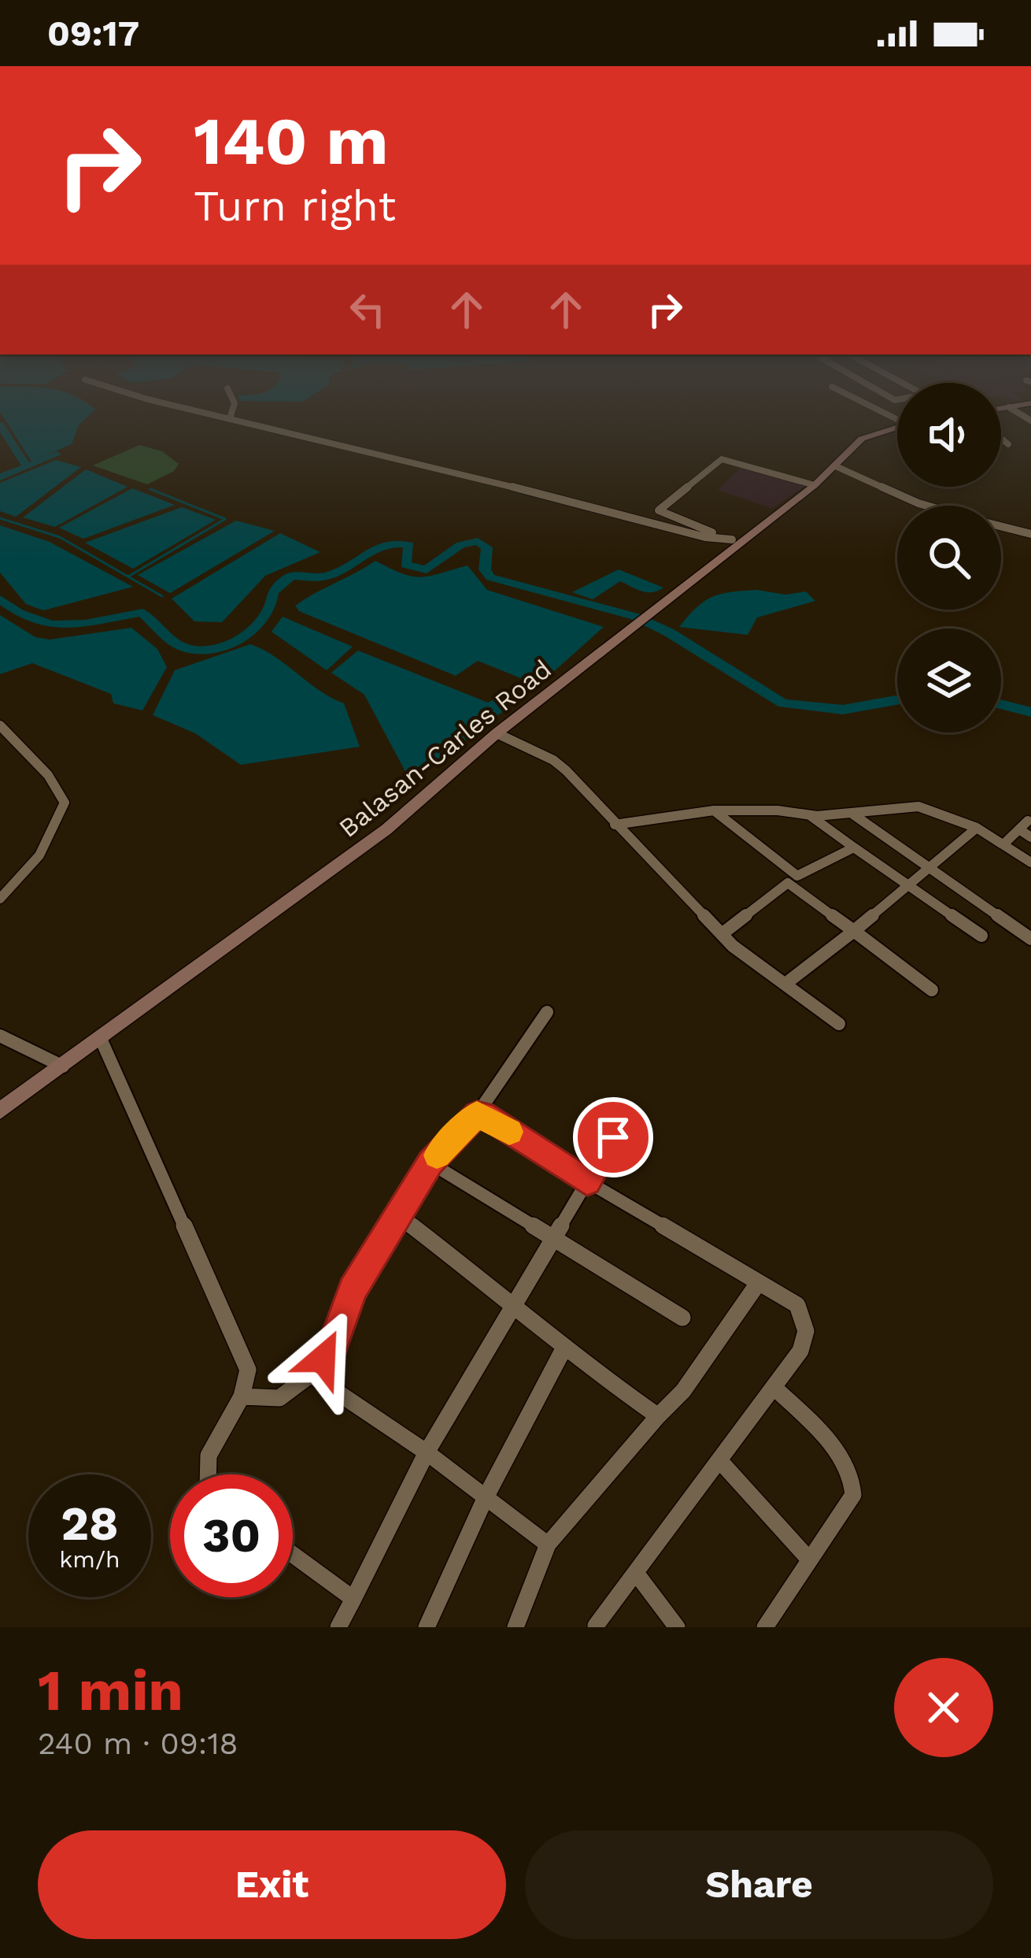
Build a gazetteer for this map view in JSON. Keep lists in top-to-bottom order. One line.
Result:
{"streets":{"main road":["Balasan-Carles Road"]},"page":{"status":"09:17","turn":["140 m","Turn right"],"speed":"28 km/h","limit":"30","heading":["1 min","240 m · 09:18"],"buttons":["Exit","Share"]}}
